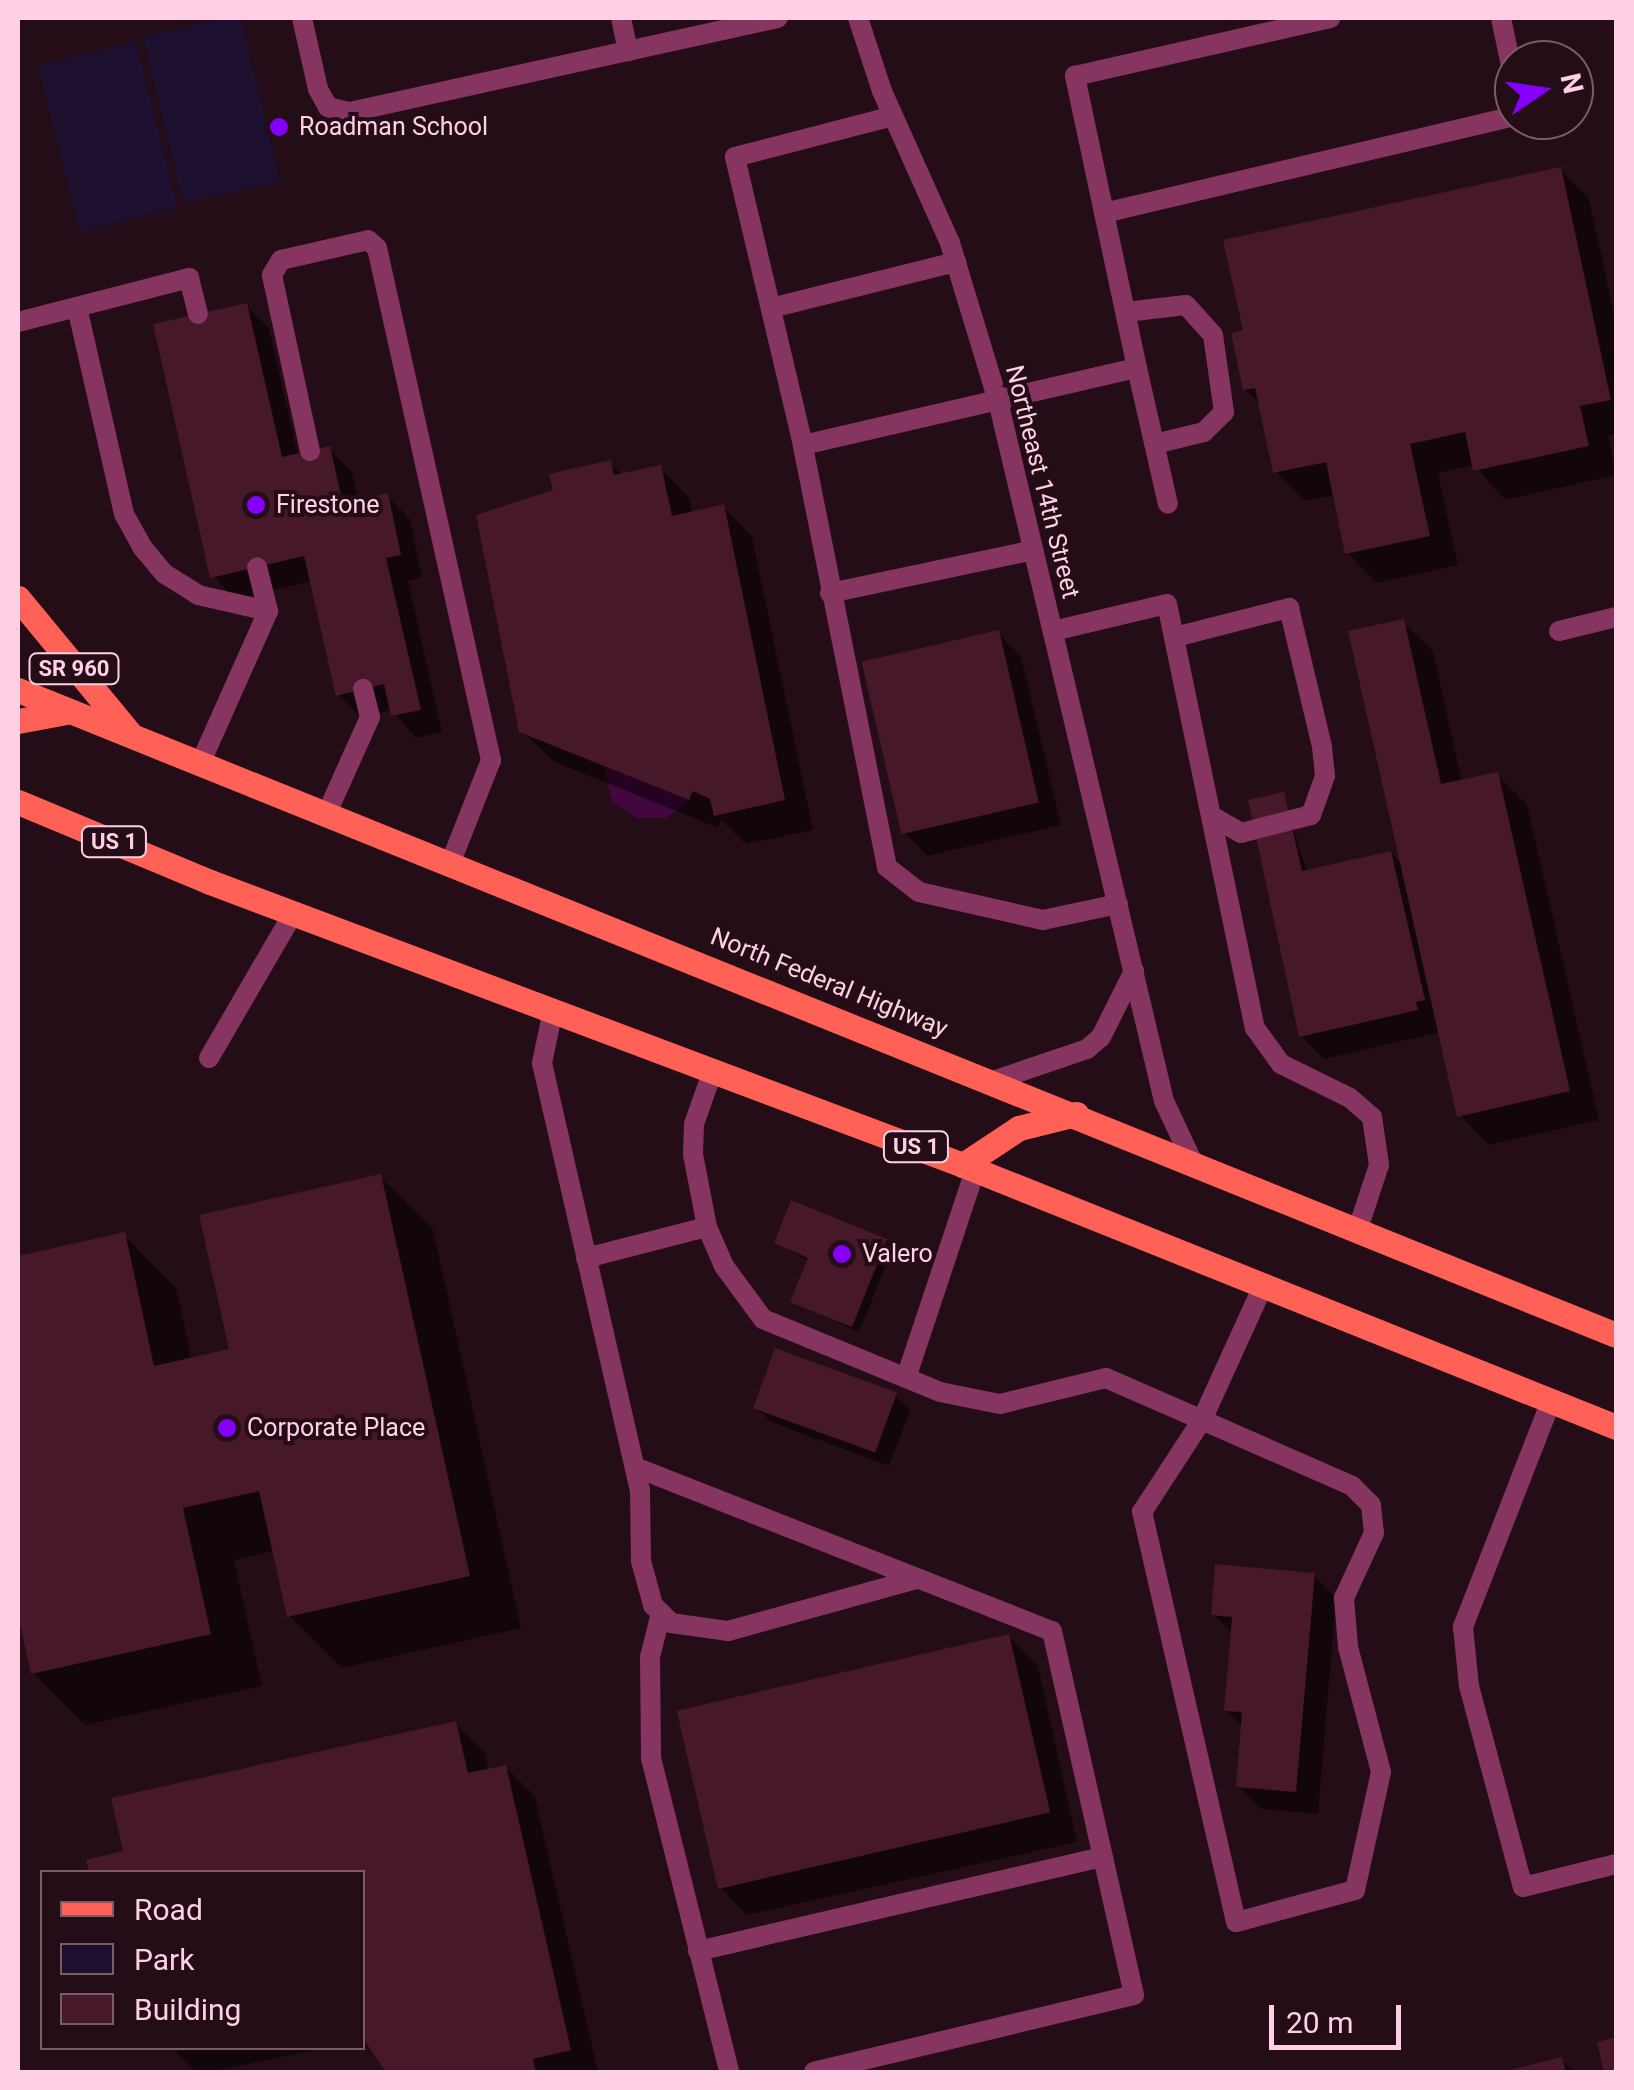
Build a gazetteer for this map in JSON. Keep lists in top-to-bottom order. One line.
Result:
{"streets":{"main road":["SR 960","US 1","North Federal Highway"],"street":["Northeast 14th Street"]},"crossings":[["Northeast 14th Street","North Federal Highway"],["SR 960","North Federal Highway"]],"places":["Roadman School","Firestone","Valero","Corporate Place"],"legend":["Road","Park","Building"],"scale_bar":"20 m","north":"right"}
